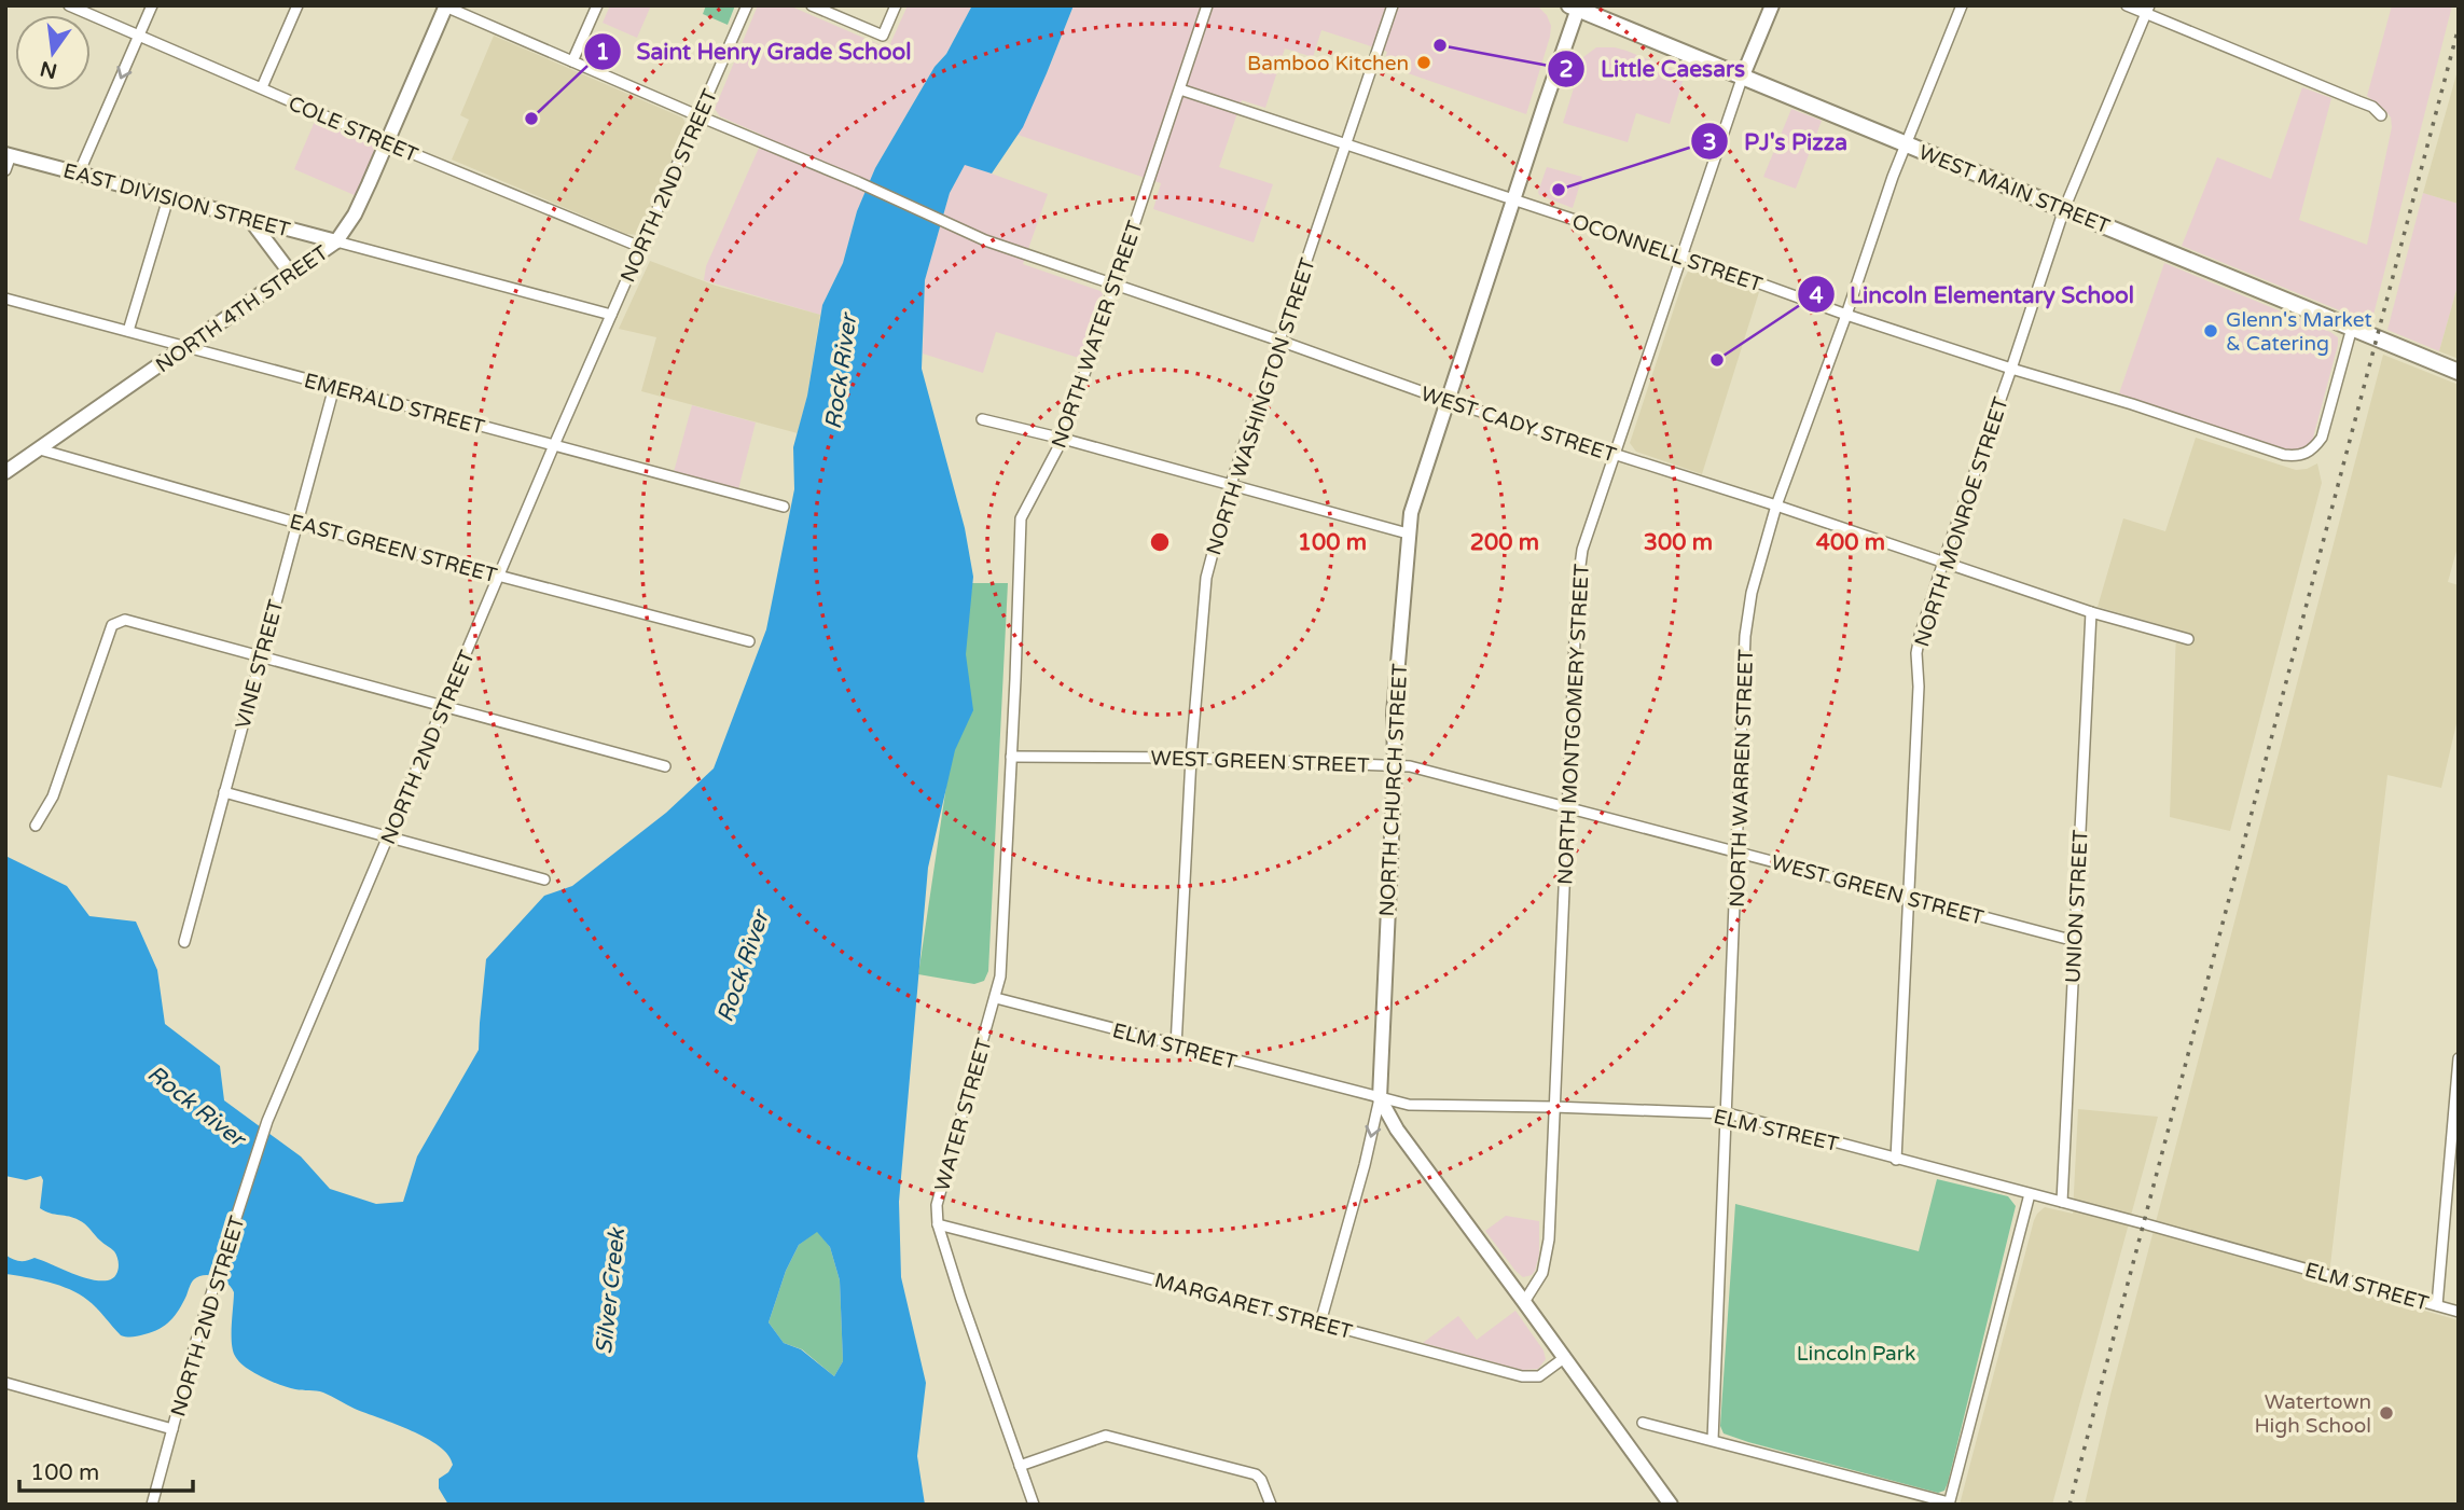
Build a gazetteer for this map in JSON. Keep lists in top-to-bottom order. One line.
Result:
{"streets":{"main road":["WEST MAIN STREET","EAST DIVISION STREET","NORTH 4TH STREET","NORTH CHURCH STREET"],"street":["COLE STREET","NORTH 2ND STREET","OCONNELL STREET","NORTH WATER STREET","EMERALD STREET","NORTH WASHINGTON STREET","WEST CADY STREET","NORTH MONROE STREET","EAST GREEN STREET","VINE STREET","NORTH MONTGOMERY STREET","WEST GREEN STREET","NORTH WARREN STREET","UNION STREET","ELM STREET","WATER STREET","MARGARET STREET"]},"crossings":[["COLE STREET","NORTH 2ND STREET"],["COLE STREET","NORTH 4TH STREET"],["NORTH 2ND STREET","EAST DIVISION STREET"],["NORTH 2ND STREET","EMERALD STREET"],["NORTH 2ND STREET","WEST CADY STREET"],["NORTH 2ND STREET","EAST GREEN STREET"],["WEST MAIN STREET","OCONNELL STREET"],["WEST MAIN STREET","NORTH MONROE STREET"],["WEST MAIN STREET","NORTH MONTGOMERY STREET"],["WEST MAIN STREET","NORTH WARREN STREET"],["WEST MAIN STREET","NORTH CHURCH STREET"],["EAST DIVISION STREET","NORTH 4TH STREET"],["OCONNELL STREET","NORTH WATER STREET"],["OCONNELL STREET","NORTH WASHINGTON STREET"],["OCONNELL STREET","NORTH MONROE STREET"],["OCONNELL STREET","NORTH MONTGOMERY STREET"],["OCONNELL STREET","NORTH WARREN STREET"],["OCONNELL STREET","NORTH CHURCH STREET"],["NORTH 4TH STREET","EMERALD STREET"],["NORTH 4TH STREET","WEST CADY STREET"],["NORTH 4TH STREET","EAST GREEN STREET"],["NORTH WATER STREET","WEST CADY STREET"],["NORTH WATER STREET","WEST GREEN STREET"],["NORTH WATER STREET","WATER STREET"],["EMERALD STREET","VINE STREET"],["NORTH WASHINGTON STREET","WEST CADY STREET"],["NORTH WASHINGTON STREET","WEST GREEN STREET"],["NORTH WASHINGTON STREET","ELM STREET"],["WEST CADY STREET","NORTH MONROE STREET"],["WEST CADY STREET","NORTH MONTGOMERY STREET"],["WEST CADY STREET","NORTH WARREN STREET"],["WEST CADY STREET","NORTH CHURCH STREET"],["WEST CADY STREET","UNION STREET"],["NORTH MONROE STREET","WEST GREEN STREET"],["NORTH MONROE STREET","ELM STREET"],["EAST GREEN STREET","VINE STREET"],["NORTH MONTGOMERY STREET","WEST GREEN STREET"],["NORTH MONTGOMERY STREET","ELM STREET"],["WEST GREEN STREET","NORTH WARREN STREET"],["WEST GREEN STREET","NORTH CHURCH STREET"],["WEST GREEN STREET","UNION STREET"],["WEST GREEN STREET","WATER STREET"],["NORTH WARREN STREET","ELM STREET"],["NORTH CHURCH STREET","ELM STREET"],["UNION STREET","ELM STREET"],["ELM STREET","WATER STREET"],["WATER STREET","MARGARET STREET"]],"water":["Rock River","Silver Creek"],"parks":["Lincoln Park"],"places":["Little Caesars","Bamboo Kitchen","Saint Henry Grade School","PJ's Pizza","Glenn's Market & Catering","Lincoln Elementary School","Watertown High School"],"scale_bar":"100 m","north":"bottom","rings":["100 m","200 m","300 m","400 m"]}
